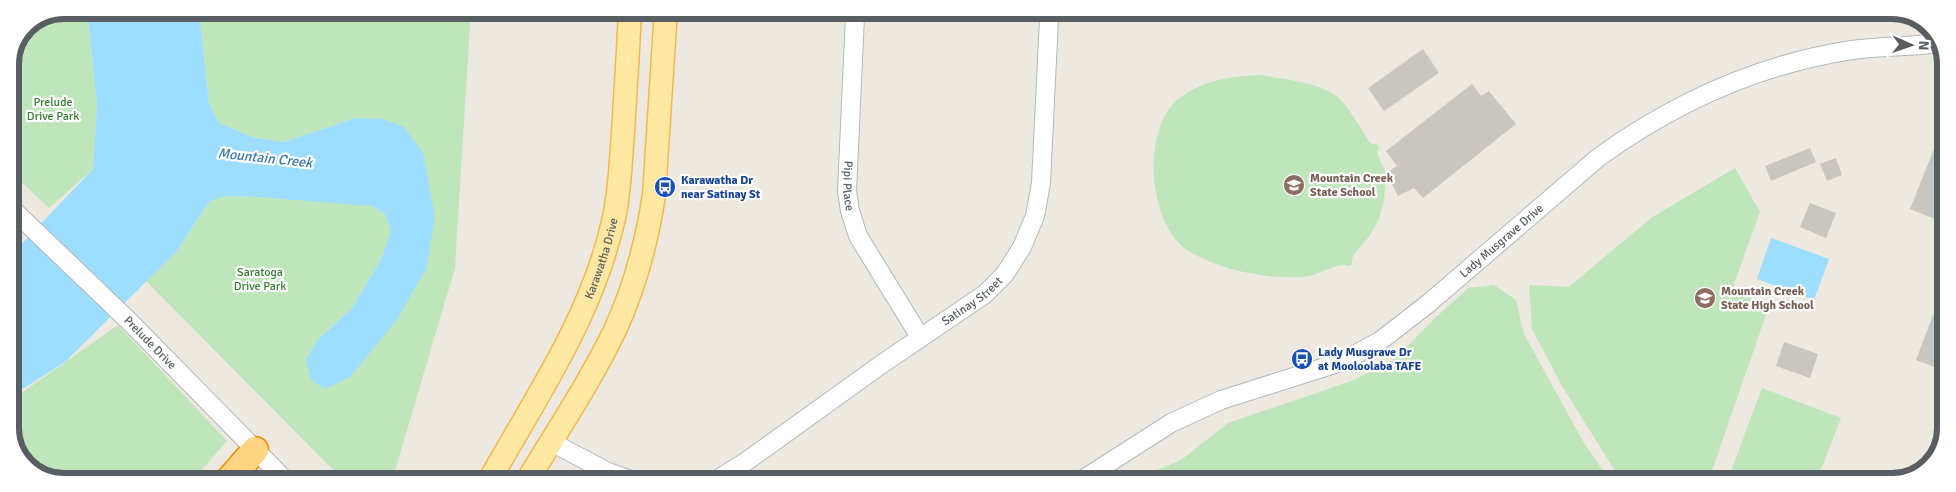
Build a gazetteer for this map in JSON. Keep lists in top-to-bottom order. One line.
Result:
{"streets":{"main road":["Karawatha Drive"],"street":["Pipi Place","Lady Musgrave Drive","Satinay Street","Prelude Drive"]},"crossings":[["Pipi Place","Satinay Street"]],"water":["Mountain Creek"],"parks":["Prelude Drive Park","Saratoga Drive Park"],"places":{"school or university":["Mountain Creek State School","Mountain Creek State High School"],"bus stop":["Karawatha Dr near Satinay St","Lady Musgrave Dr at Mooloolaba TAFE"]},"north":"right"}
